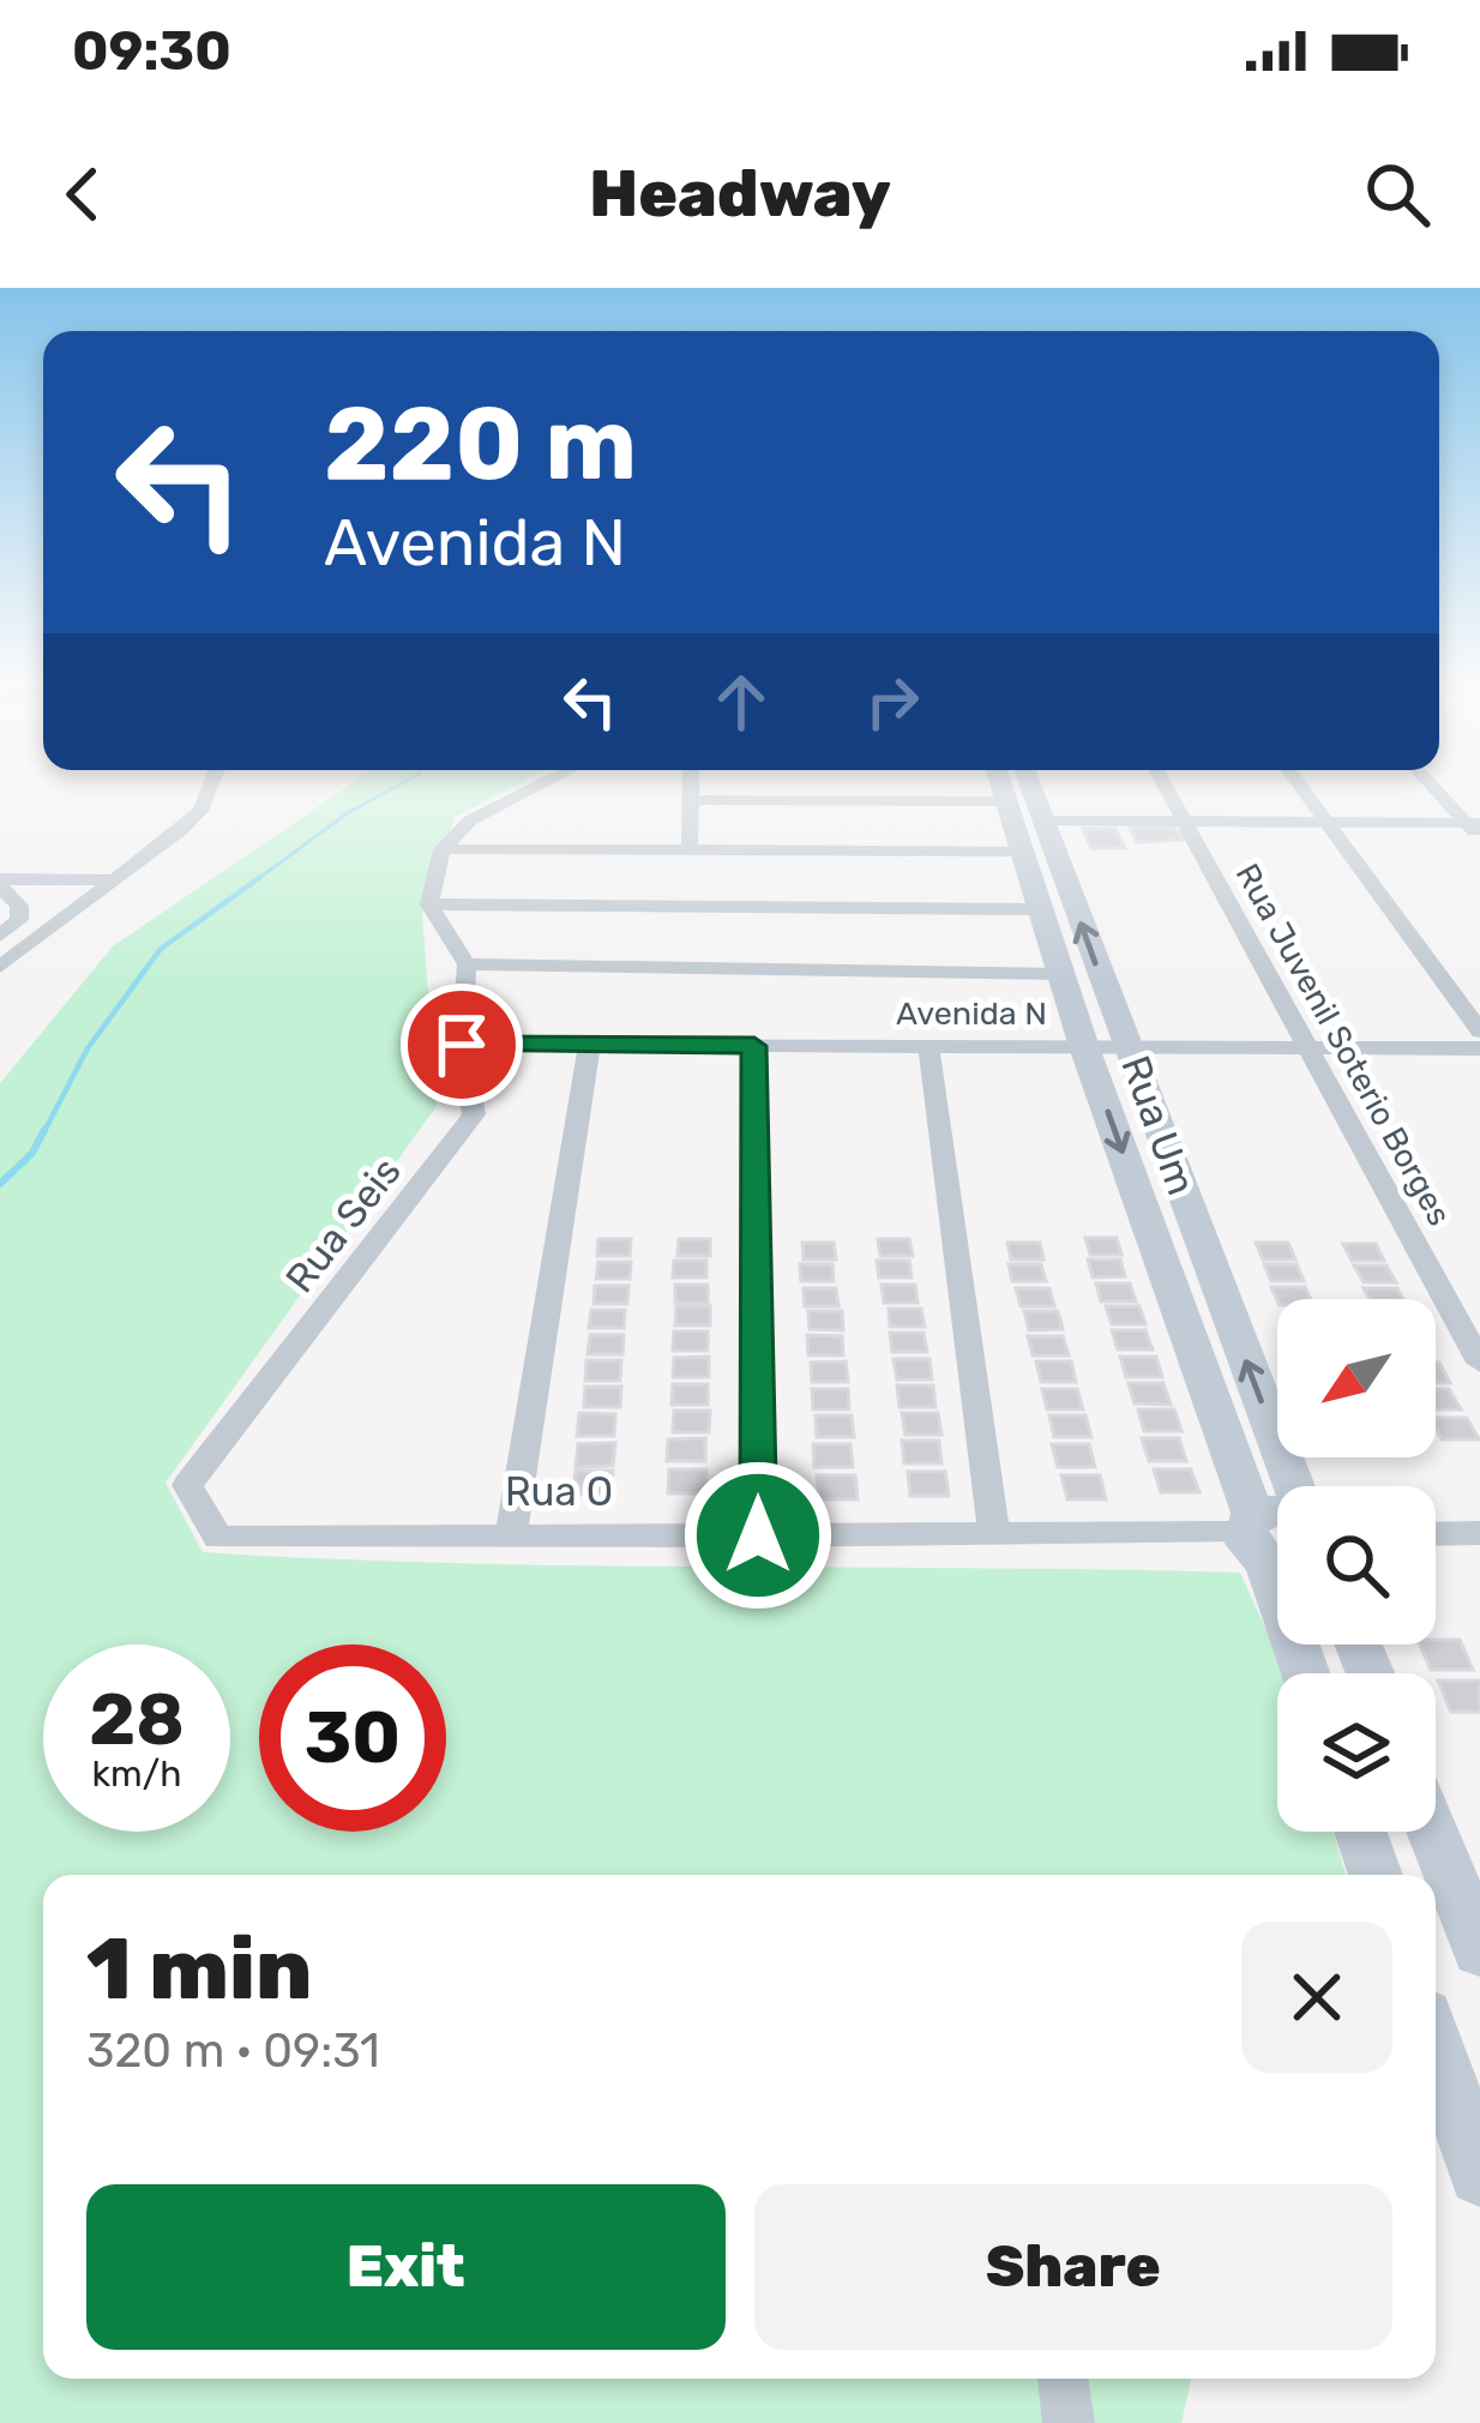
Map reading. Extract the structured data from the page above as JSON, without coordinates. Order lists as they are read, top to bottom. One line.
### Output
{"streets":{"street":["Avenida N","Rua Juvenil Soterio Borges","Rua Um","Rua Seis","Rua O"]},"crossings":[["Avenida N","Rua Juvenil Soterio Borges"],["Avenida N","Rua Um"],["Avenida N","Rua Seis"],["Rua Um","Rua O"],["Rua Seis","Rua O"]],"north":"bottom left","page":{"status":"09:30","header":"Headway","turn":["220 m","Avenida N"],"speed":"28 km/h","limit":"30","heading":["1 min","320 m · 09:31"],"buttons":["Exit","Share"]}}
